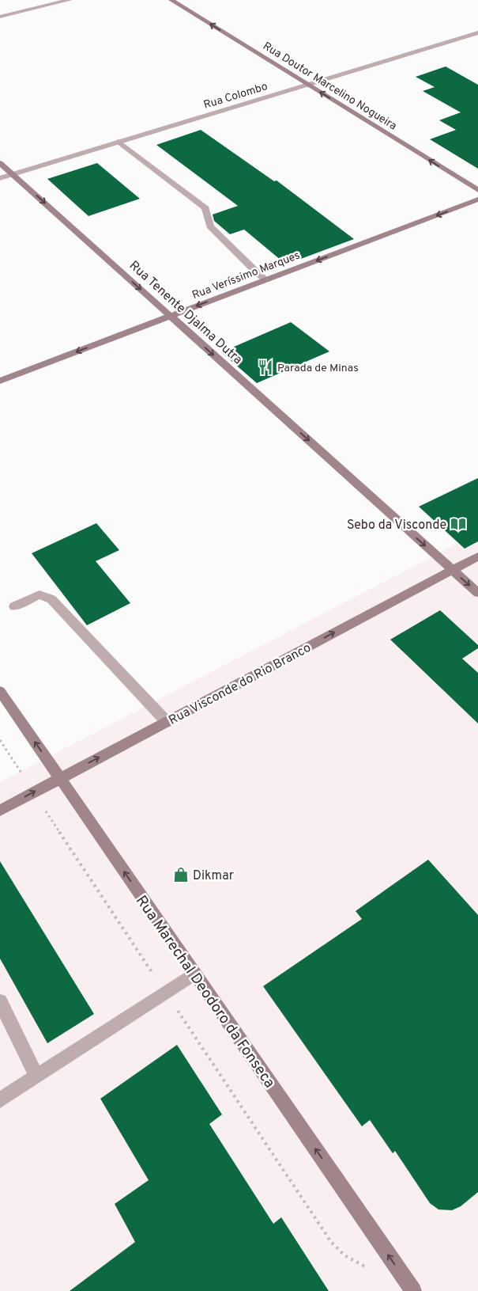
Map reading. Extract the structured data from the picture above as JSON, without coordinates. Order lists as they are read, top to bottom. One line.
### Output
{"streets":{"main road":["Rua Doutor Marcelino Nogueira","Rua Veríssimo Marques","Rua Tenente Djalma Dutra","Rua Visconde do Rio Branco","Rua Marechal Deodoro da Fonseca"],"street":["Rua Colombo"]},"crossings":[["Rua Doutor Marcelino Nogueira","Rua Colombo"],["Rua Colombo","Rua Tenente Djalma Dutra"],["Rua Veríssimo Marques","Rua Tenente Djalma Dutra"],["Rua Tenente Djalma Dutra","Rua Visconde do Rio Branco"],["Rua Visconde do Rio Branco","Rua Marechal Deodoro da Fonseca"]],"one_way":["Rua Doutor Marcelino Nogueira","Rua Veríssimo Marques","Rua Tenente Djalma Dutra","Rua Visconde do Rio Branco","Rua Marechal Deodoro da Fonseca"],"places":{"restaurant":["Parada de Minas"],"library":["Sebo da Visconde"],"shop":["Dikmar"]}}
